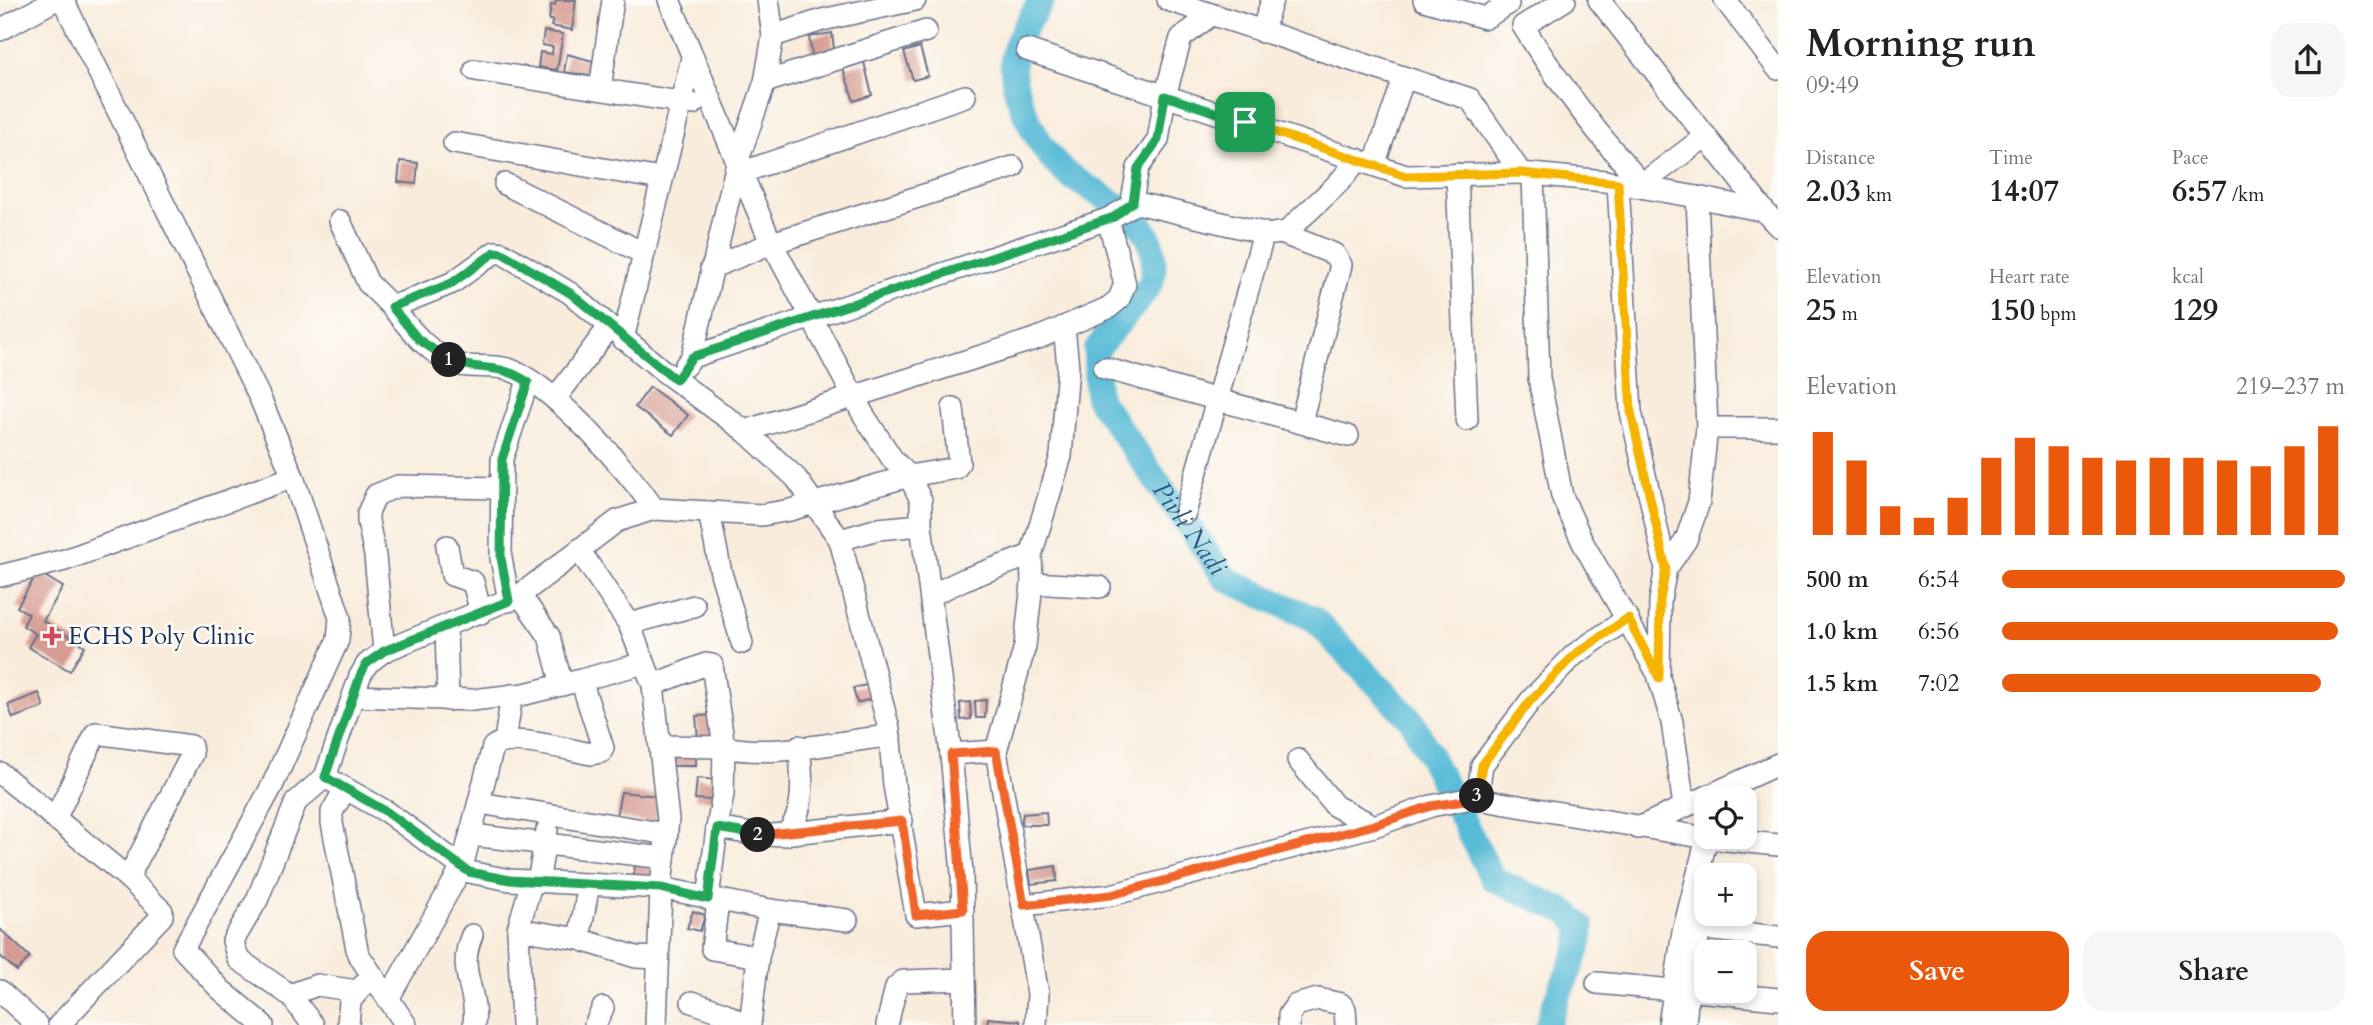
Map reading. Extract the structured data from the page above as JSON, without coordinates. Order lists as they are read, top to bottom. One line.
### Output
{"water":["Pivli Nadi"],"places":{"health":["ECHS Poly Clinic"]},"page":{"heading":["Morning run","09:49"],"stats":[["Distance","2.03 km"],["Time","14:07"],["Pace","6:57 /km"],["Elevation","25 m"],["Heart rate","150 bpm"],["kcal","129"]],"pins":["1","3","2"],"chart":["Elevation","219–237 m"],"list":[{"name":"500 m","note":"6:54"},{"name":"1.0 km","note":"6:56"},{"name":"1.5 km","note":"7:02"}],"map_buttons":["+","−"],"buttons":["Save","Share"]}}
